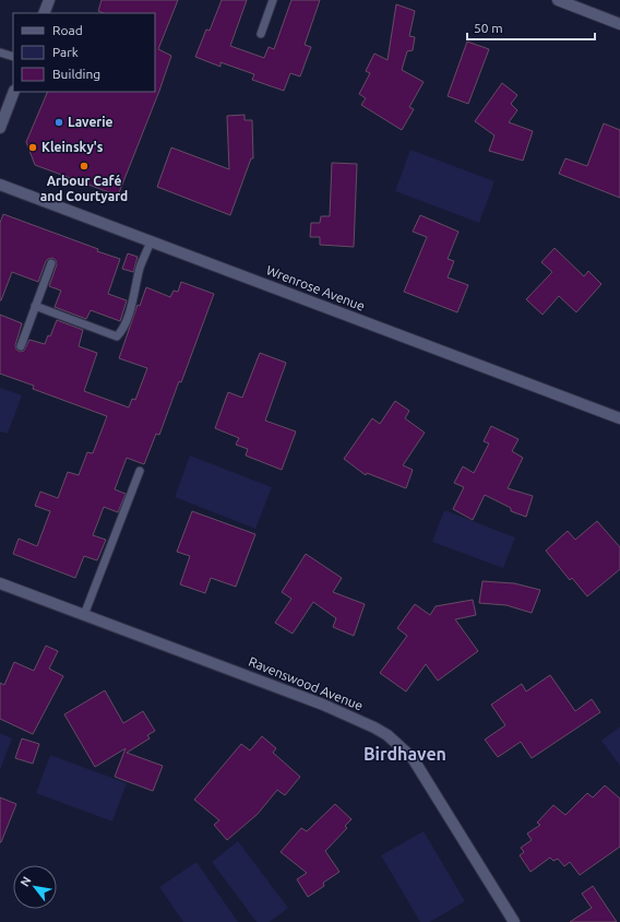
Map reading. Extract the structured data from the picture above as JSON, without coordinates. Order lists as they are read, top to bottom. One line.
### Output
{"streets":{"street":["Wrenrose Avenue","Ravenswood Avenue"]},"districts":["Birdhaven"],"places":["Laverie","Kleinsky's","Arbour Café and Courtyard"],"legend":["Road","Park","Building"],"scale_bar":"50 m","north":"top left"}
